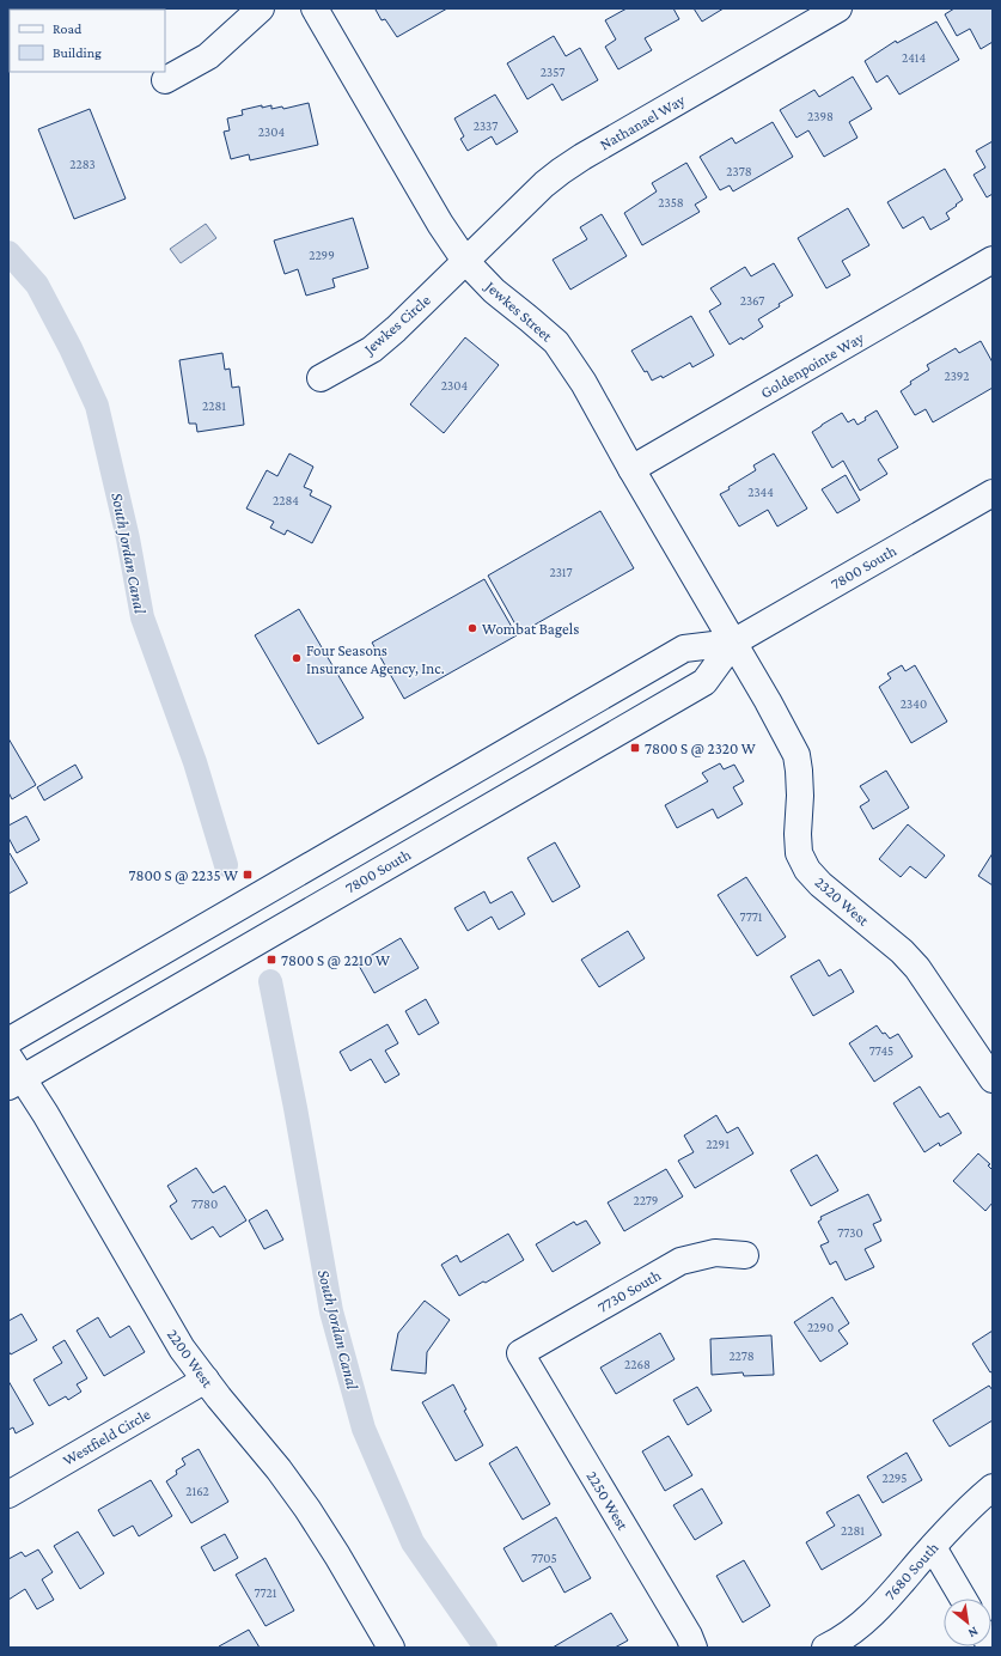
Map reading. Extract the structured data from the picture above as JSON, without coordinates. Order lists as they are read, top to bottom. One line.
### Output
{"streets":{"street":["Nathanael Way","Jewkes Street","Jewkes Circle","Goldenpointe Way","7800 South","2320 West","7730 South","2200 West","Westfield Circle","2250 West","7680 South"]},"crossings":[["Nathanael Way","Jewkes Street"],["Nathanael Way","Jewkes Circle"],["Jewkes Street","Jewkes Circle"],["Jewkes Street","Goldenpointe Way"],["Jewkes Street","7800 South"],["Jewkes Street","2320 West"],["7800 South","2320 West"],["7800 South","2200 West"],["7730 South","2250 West"],["2200 West","Westfield Circle"]],"water":["South Jordan Canal"],"places":{"other":["Wombat Bagels","Four Seasons Insurance Agency, Inc."],"transit":["7800 S @ 2320 W","7800 S @ 2235 W","7800 S @ 2210 W"]},"house_numbers":["2414","2357","2398","2337","2304","2283","2378","2358","2299","2367","2392","2304","2281","2344","2284","2317","2340","7771","7745","2291","2279","7780","7730","2290","2278","2268","2295","2162","2281","7705","7721"],"legend":["Road","Building"],"north":"bottom right"}
